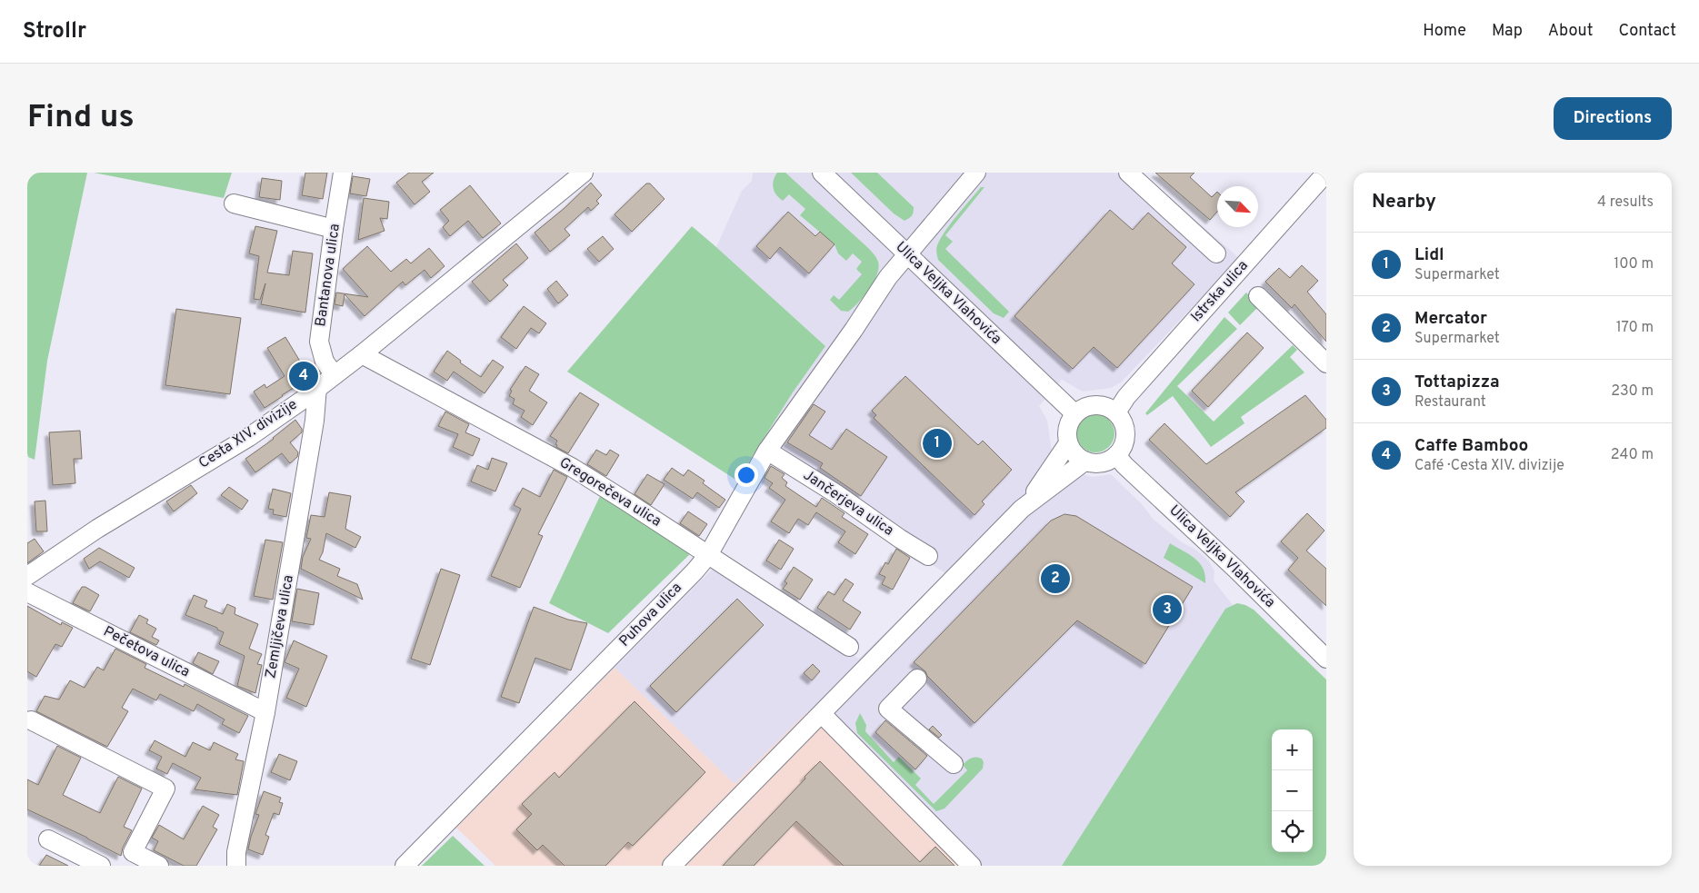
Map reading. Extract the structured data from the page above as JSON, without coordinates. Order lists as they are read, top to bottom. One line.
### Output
{"streets":{"street":["Bantanova ulica","Istrska ulica","Ulica Veljka Vlahovića","Cesta XIV. divizije","Gregorečeva ulica","Jančerjeva ulica","Puhova ulica","Zemljičeva ulica","Pečetova ulica"]},"crossings":[["Bantanova ulica","Cesta XIV. divizije"],["Istrska ulica","Ulica Veljka Vlahovića"],["Ulica Veljka Vlahovića","Puhova ulica"],["Cesta XIV. divizije","Gregorečeva ulica"],["Cesta XIV. divizije","Zemljičeva ulica"],["Gregorečeva ulica","Puhova ulica"],["Jančerjeva ulica","Puhova ulica"],["Zemljičeva ulica","Pečetova ulica"]],"north":"bottom right","page":{"header":"Strollr","nav":["Home","Map","About","Contact"],"buttons":"Directions","title":"Find us","heading":["Nearby","4 results"],"list":[{"mark":"1","name":"Lidl","note":"Supermarket","value":"100 m"},{"mark":"2","name":"Mercator","note":"Supermarket","value":"170 m"},{"mark":"3","name":"Tottapizza","note":"Restaurant","value":"230 m"},{"mark":"4","name":"Caffe Bamboo","note":"Café · Cesta XIV. divizije","value":"240 m"}],"pins":["4","1","2","3"],"map_buttons":["+","−"]}}
